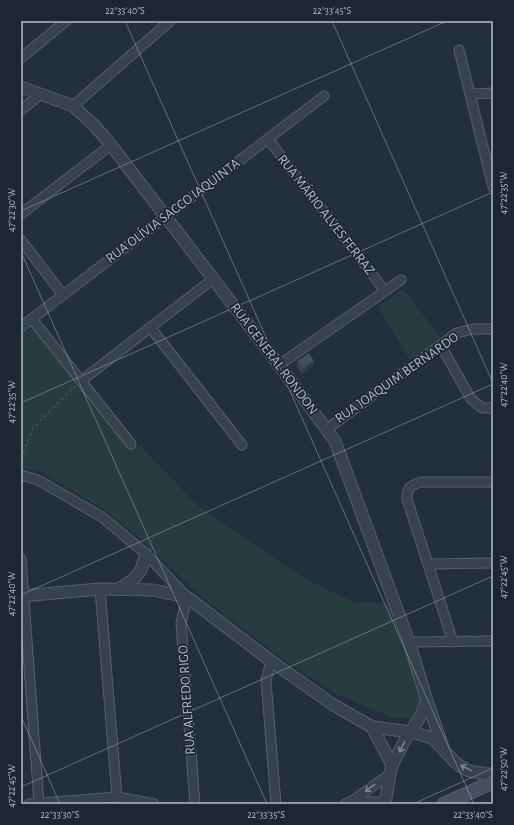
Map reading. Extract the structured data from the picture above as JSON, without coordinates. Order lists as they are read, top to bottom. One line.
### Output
{"streets":{"street":["RUA OLÍVIA SACCO IAQUINTA","RUA MÁRIO ALVES FERRAZ","RUA GENERAL RONDON","RUA JOAQUIM BERNARDO","RUA ALFREDO RIGO"]},"crossings":[["RUA OLÍVIA SACCO IAQUINTA","RUA MÁRIO ALVES FERRAZ"],["RUA OLÍVIA SACCO IAQUINTA","RUA GENERAL RONDON"],["RUA GENERAL RONDON","RUA JOAQUIM BERNARDO"]],"coordinates":["22°33'40\"S","22°33'45\"S","47°22'35\"W","47°22'30\"W","47°22'40\"W","47°22'45\"W","47°22'50\"W","22°33'30\"S","22°33'35\"S"]}
